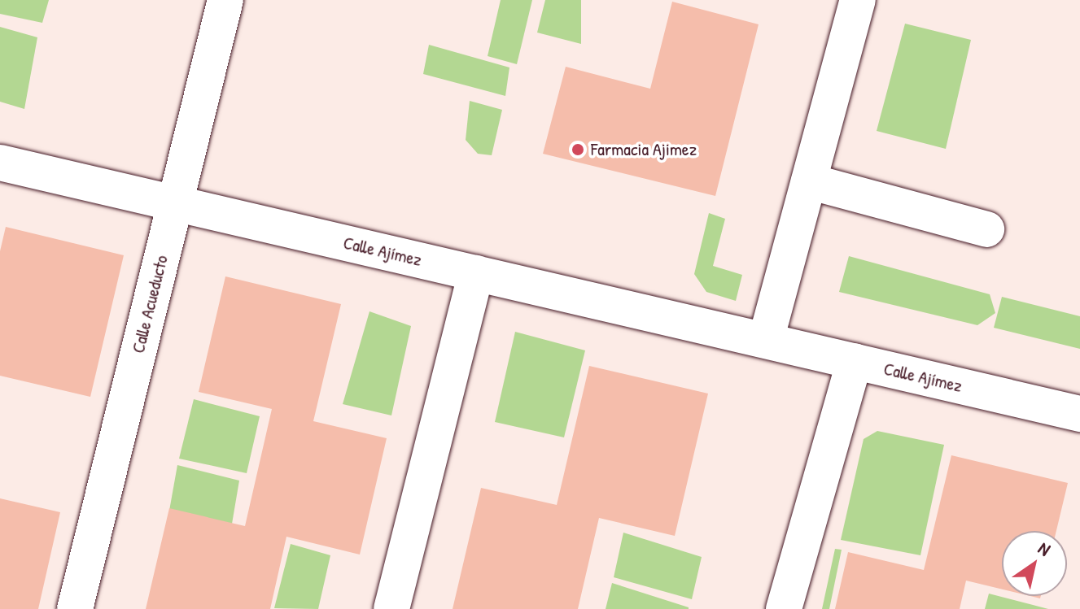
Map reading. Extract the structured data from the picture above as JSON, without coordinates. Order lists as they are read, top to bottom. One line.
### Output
{"streets":{"street":["Calle Ajímez","Calle Acueducto"]},"crossings":[["Calle Ajímez","Calle Acueducto"]],"places":["Farmacia Ajimez"],"north":"top right"}
